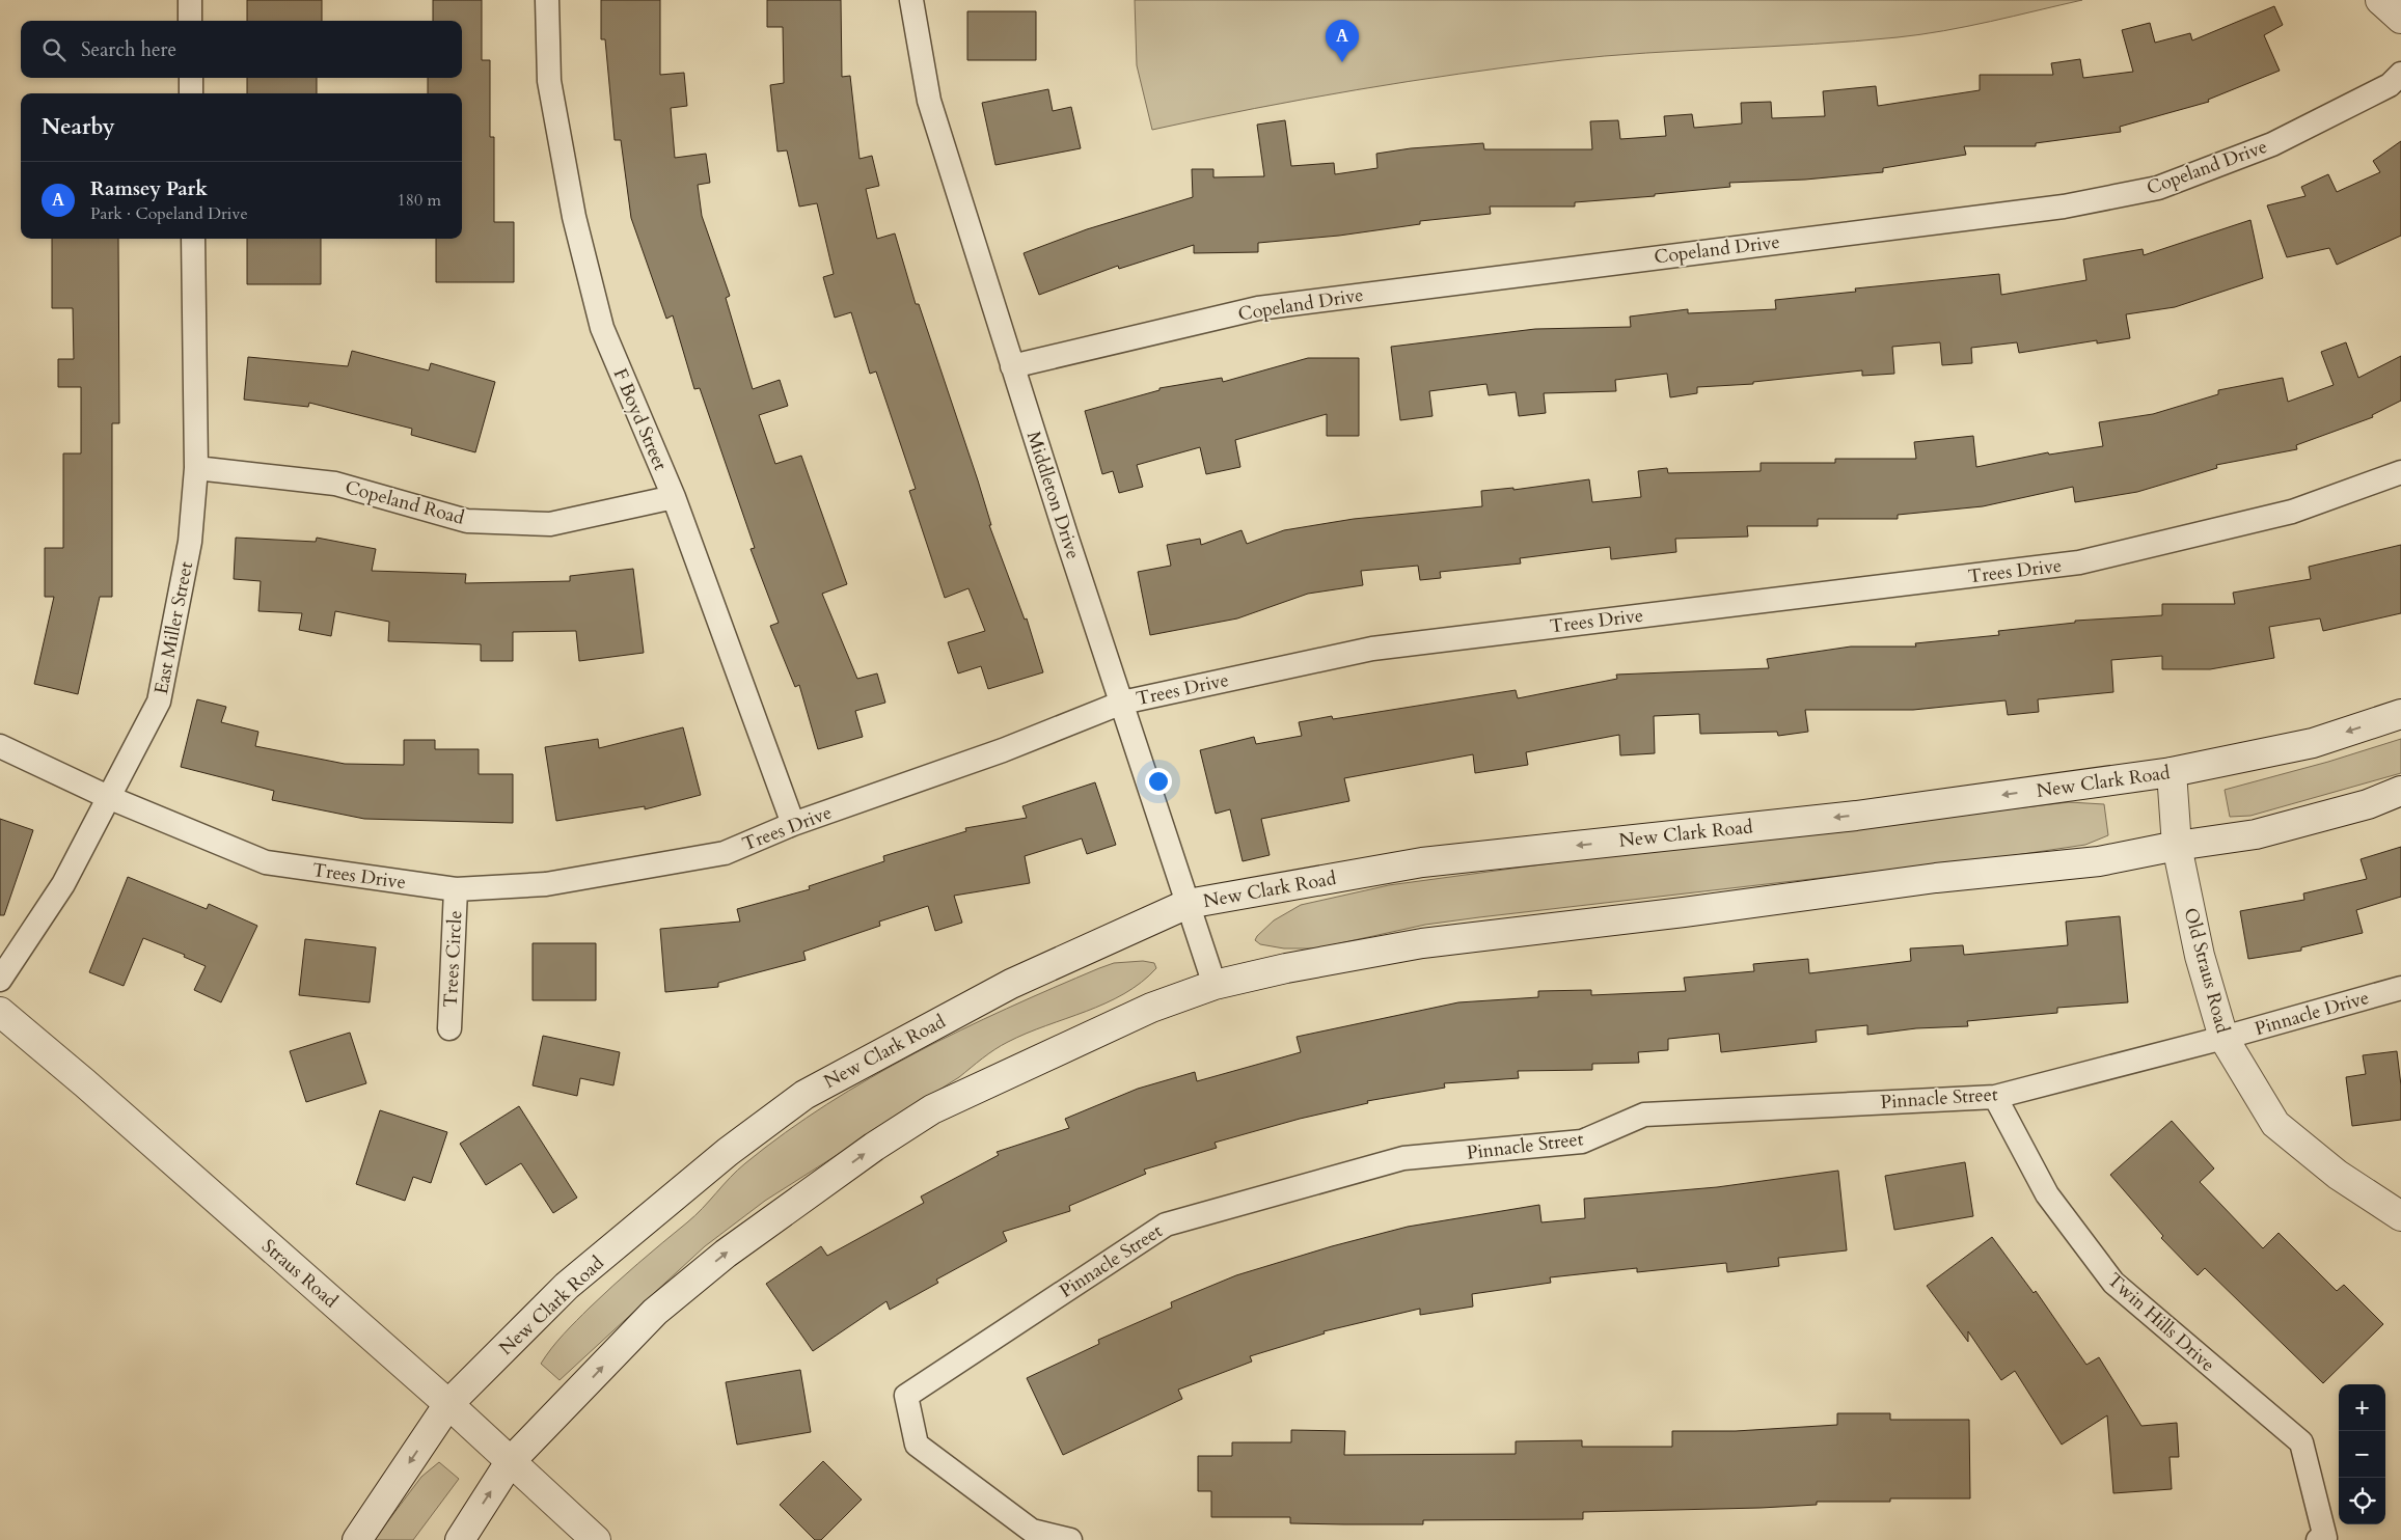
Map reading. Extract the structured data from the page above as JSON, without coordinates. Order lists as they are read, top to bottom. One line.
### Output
{"streets":{"main road":["New Clark Road","Old Straus Road","Straus Road"],"street":["Copeland Drive","F Boyd Street","Middleton Drive","Copeland Road","Trees Drive","East Miller Street","Trees Circle","Pinnacle Drive","Pinnacle Street","Twin Hills Drive"]},"crossings":[["Copeland Drive","Middleton Drive"],["F Boyd Street","Copeland Road"],["F Boyd Street","Trees Drive"],["Middleton Drive","Trees Drive"],["Middleton Drive","New Clark Road"],["Copeland Road","East Miller Street"],["Trees Drive","East Miller Street"],["Trees Drive","Trees Circle"],["New Clark Road","Old Straus Road"],["New Clark Road","Straus Road"],["Old Straus Road","Pinnacle Drive"],["Old Straus Road","Pinnacle Street"],["Pinnacle Drive","Pinnacle Street"],["Pinnacle Street","Twin Hills Drive"]],"page":{"pins":"A","search":"Search here","heading":"Nearby","list":[{"mark":"A","name":"Ramsey Park","note":"Park · Copeland Drive","value":"180 m"}],"map_buttons":["+","−"]}}
